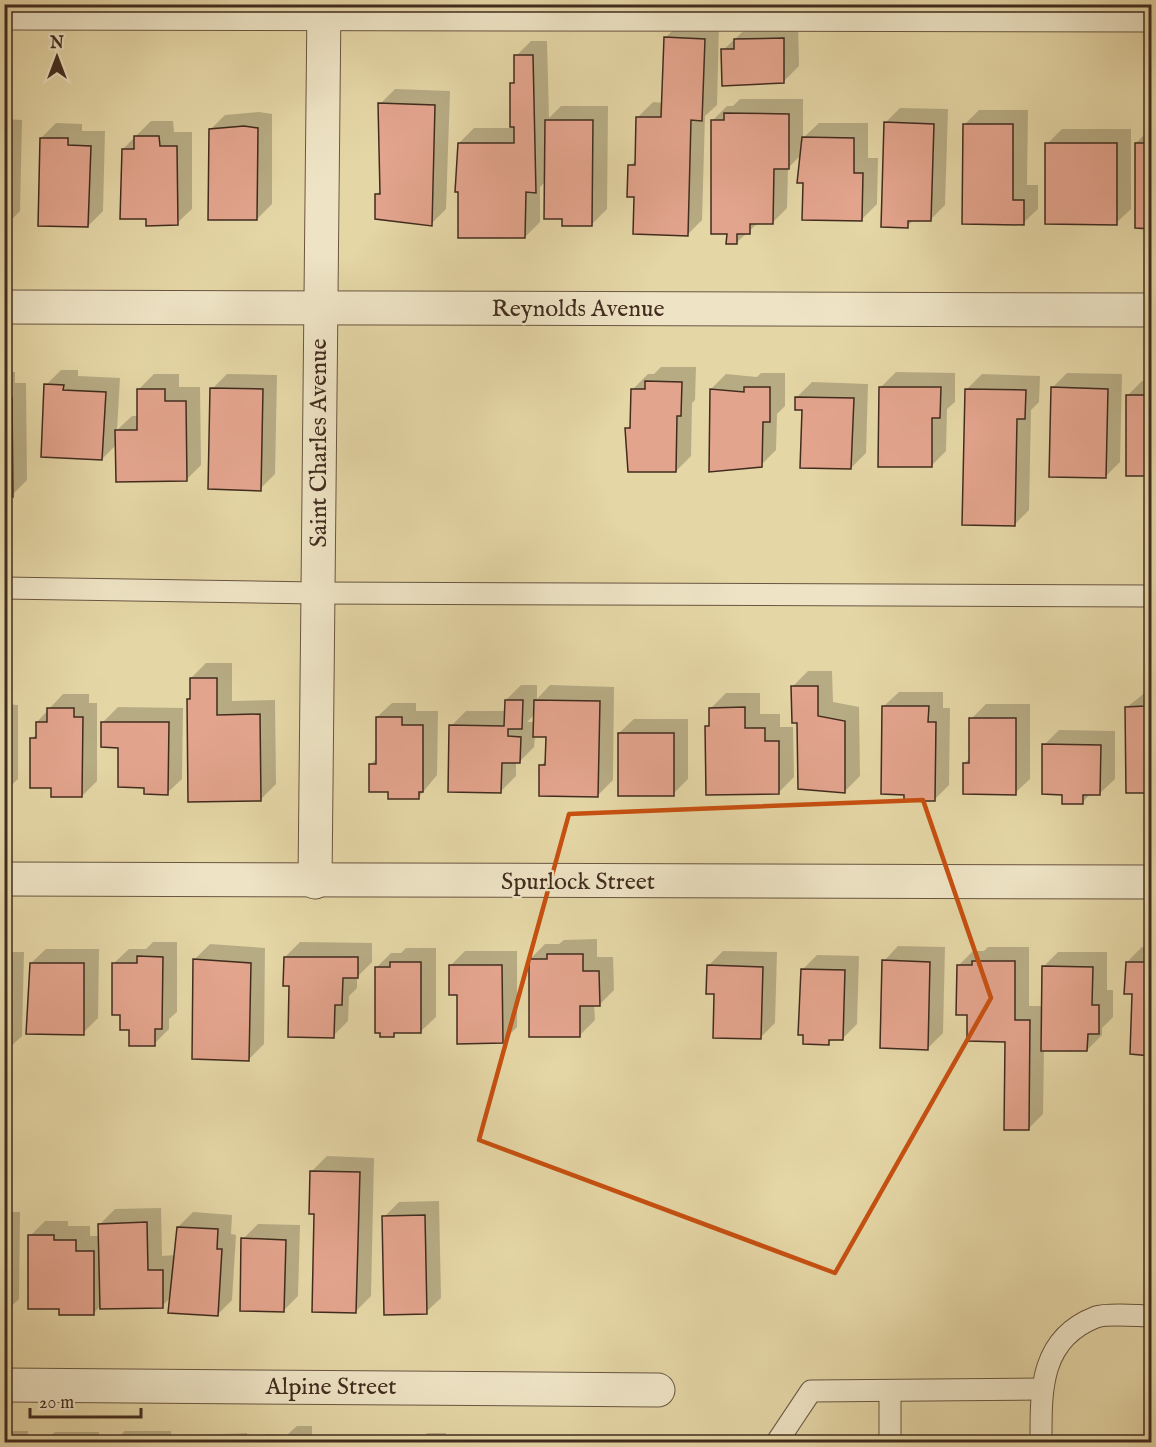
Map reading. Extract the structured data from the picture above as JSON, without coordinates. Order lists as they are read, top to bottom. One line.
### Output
{"streets":{"street":["Reynolds Avenue","Saint Charles Avenue","Spurlock Street","Alpine Street"]},"crossings":[["Reynolds Avenue","Saint Charles Avenue"],["Saint Charles Avenue","Spurlock Street"]],"scale_bar":"20 m","north":"top"}
